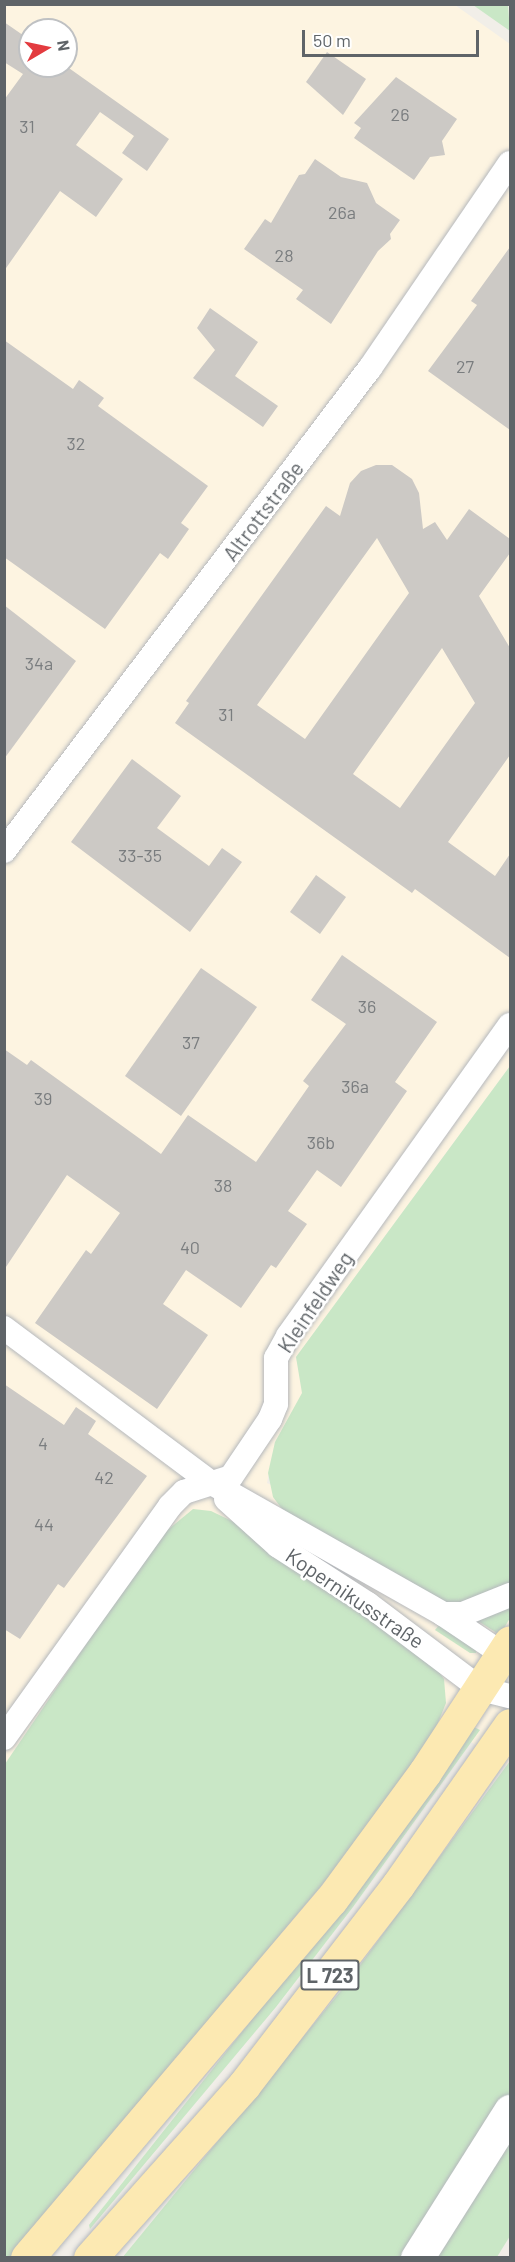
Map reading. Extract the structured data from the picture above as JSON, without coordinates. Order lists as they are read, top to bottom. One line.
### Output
{"streets":{"main road":["L 723"],"street":["Altrottstraße","Kleinfeldweg","Kopernikusstraße"]},"crossings":[["Kleinfeldweg","Kopernikusstraße"],["Kopernikusstraße","L 723"]],"house_numbers":["26","31","26a","28","27","32","34a","31","33-35","36","37","36a","39","36b","38","40","4","42","44"],"scale_bar":"50 m","north":"right"}
